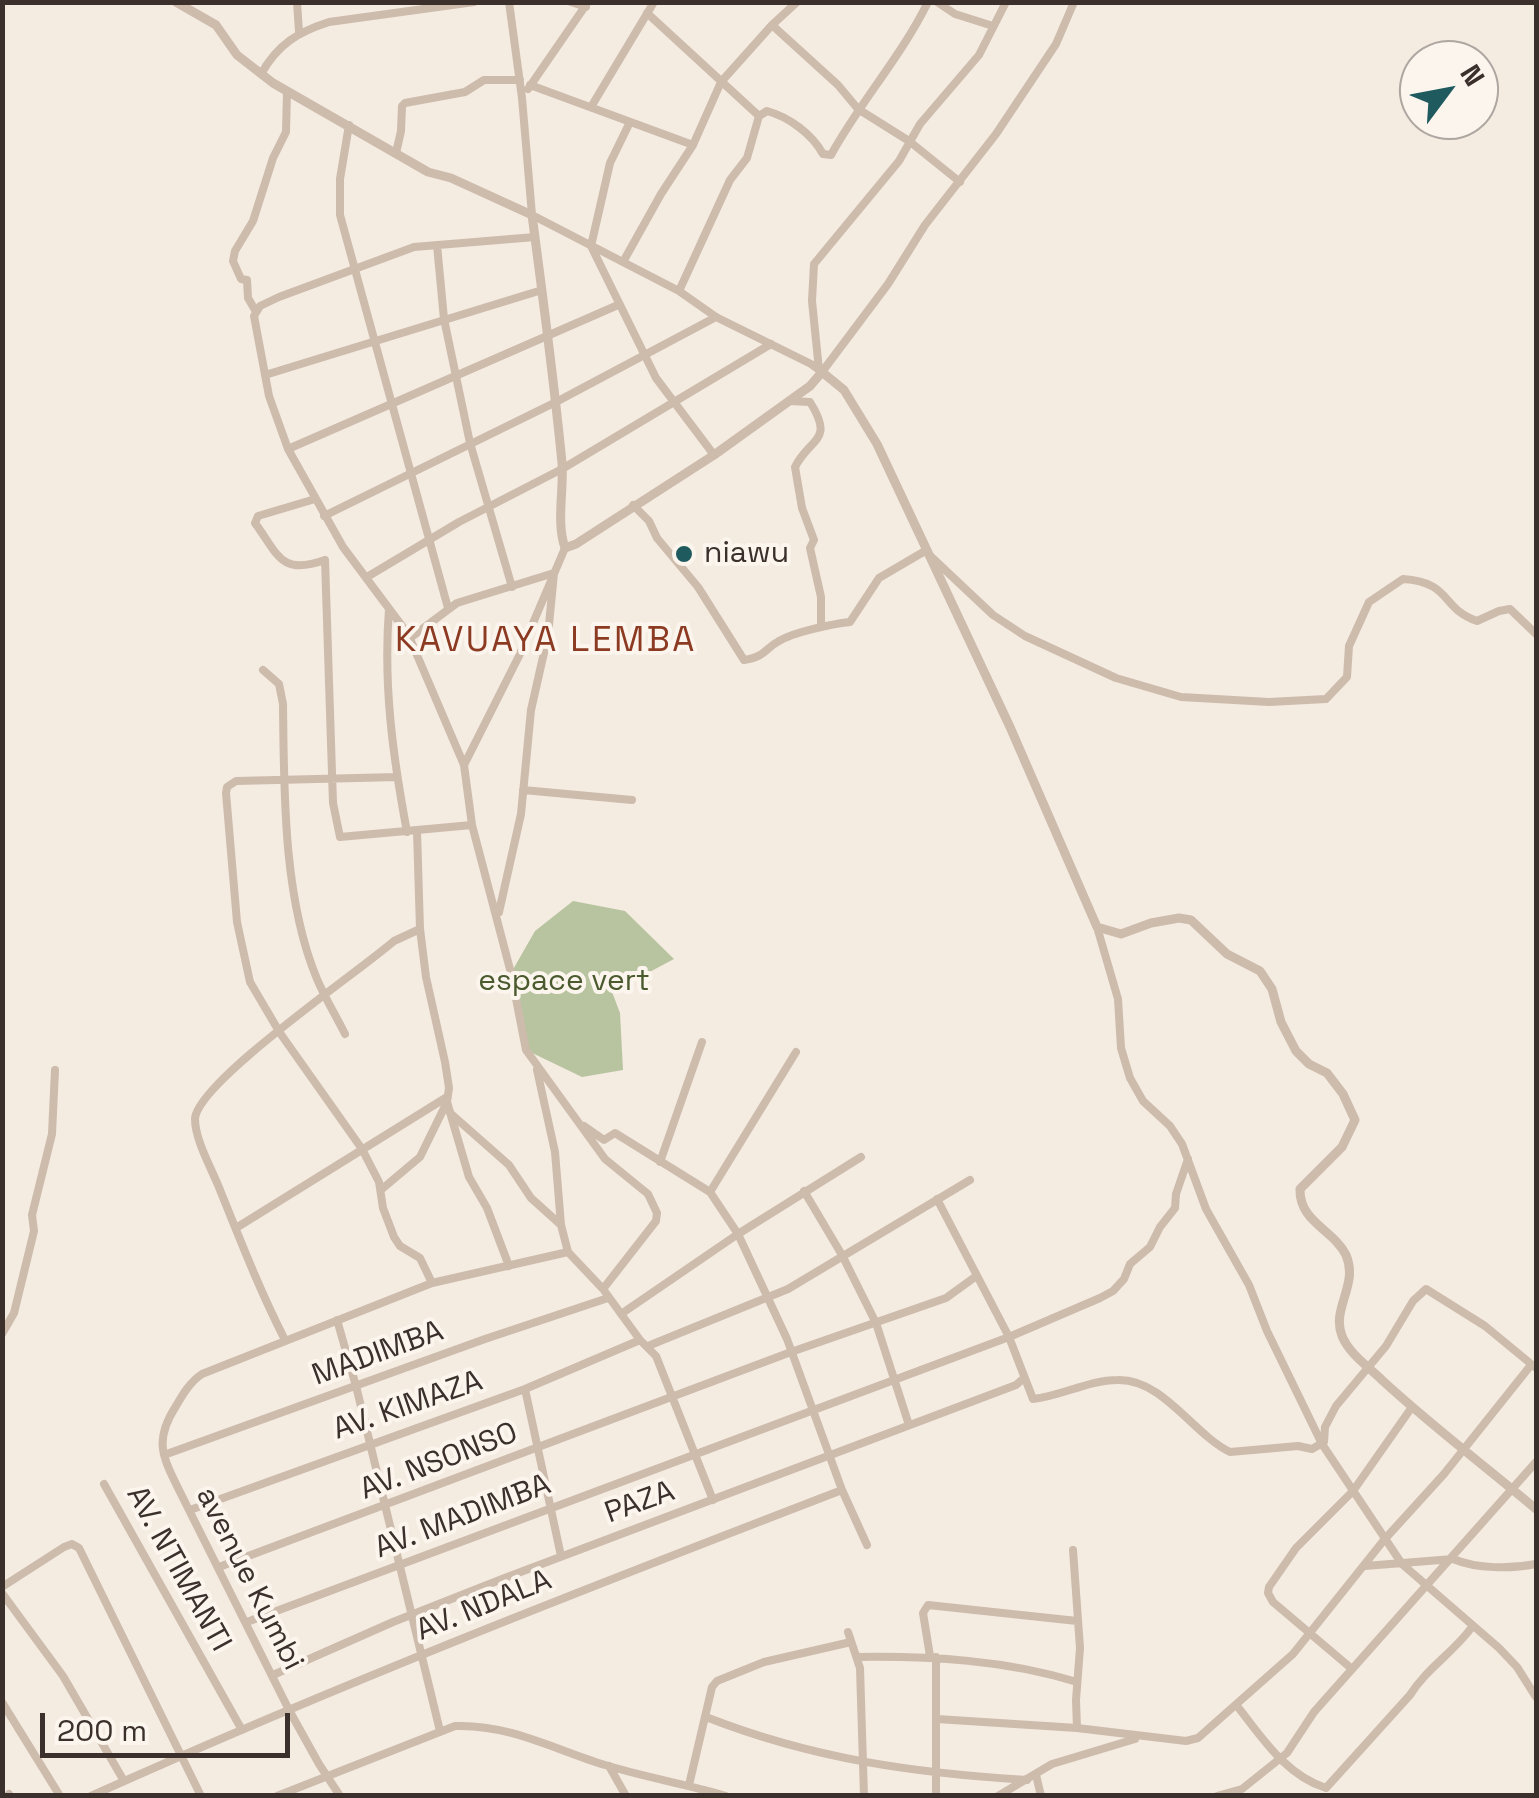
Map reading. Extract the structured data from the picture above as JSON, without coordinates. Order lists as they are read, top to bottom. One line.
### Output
{"streets":{"street":["MADIMBA","AV. KIMAZA","AV. NSONSO","PAZA","AV. MADIMBA","AV. NTIMANTI","avenue Kumbi","AV. NDALA"]},"crossings":[["MADIMBA","avenue Kumbi"],["AV. KIMAZA","avenue Kumbi"],["AV. NSONSO","avenue Kumbi"],["PAZA","avenue Kumbi"],["AV. MADIMBA","avenue Kumbi"],["AV. NTIMANTI","AV. NDALA"],["avenue Kumbi","AV. NDALA"]],"districts":["KAVUAYA LEMBA"],"parks":["espace vert"],"places":["niawu"],"scale_bar":"200 m","north":"top right"}
